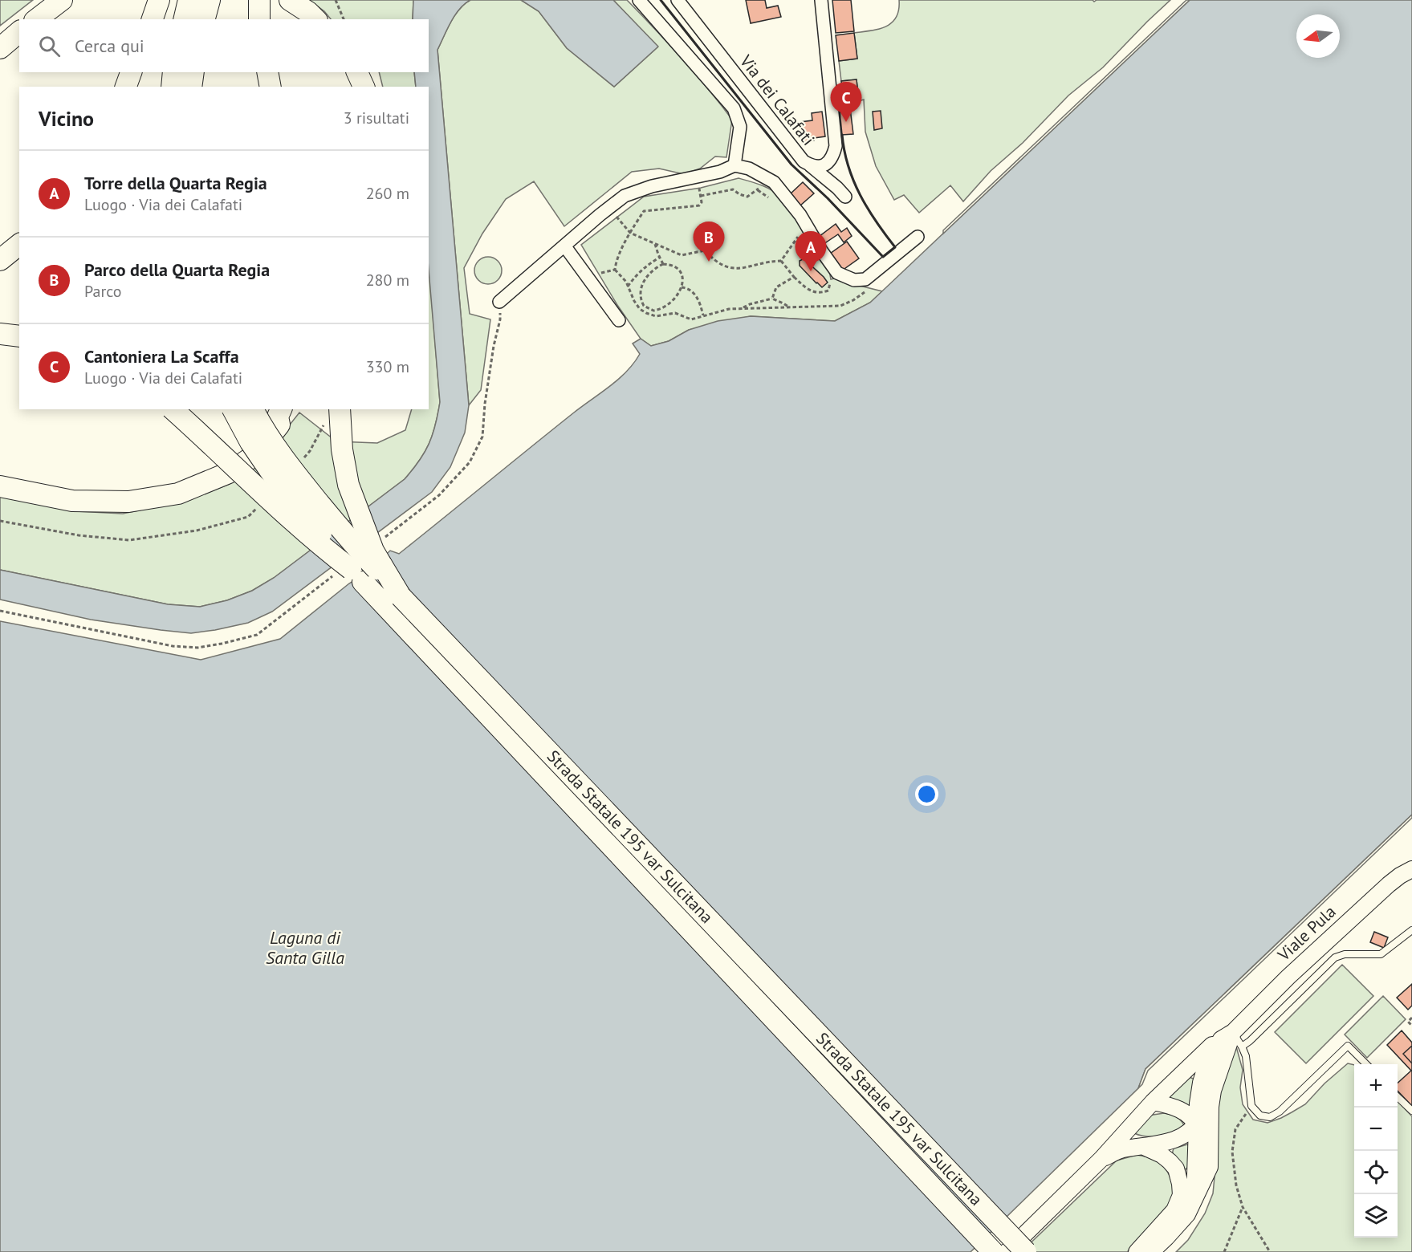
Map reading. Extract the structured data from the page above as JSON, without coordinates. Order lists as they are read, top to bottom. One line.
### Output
{"streets":{"highway":["Strada Statale 195 var Sulcitana"],"street":["Via dei Calafati","Viale Pula"]},"water":["Laguna di Santa Gilla"],"north":"left","page":{"search":"Cerca qui","pins":["C","B","A"],"heading":["Vicino","3 risultati"],"list":[{"mark":"A","name":"Torre della Quarta Regia","note":"Luogo · Via dei Calafati","value":"260 m"},{"mark":"B","name":"Parco della Quarta Regia","note":"Parco","value":"280 m"},{"mark":"C","name":"Cantoniera La Scaffa","note":"Luogo · Via dei Calafati","value":"330 m"}],"map_buttons":["+","−"]}}
